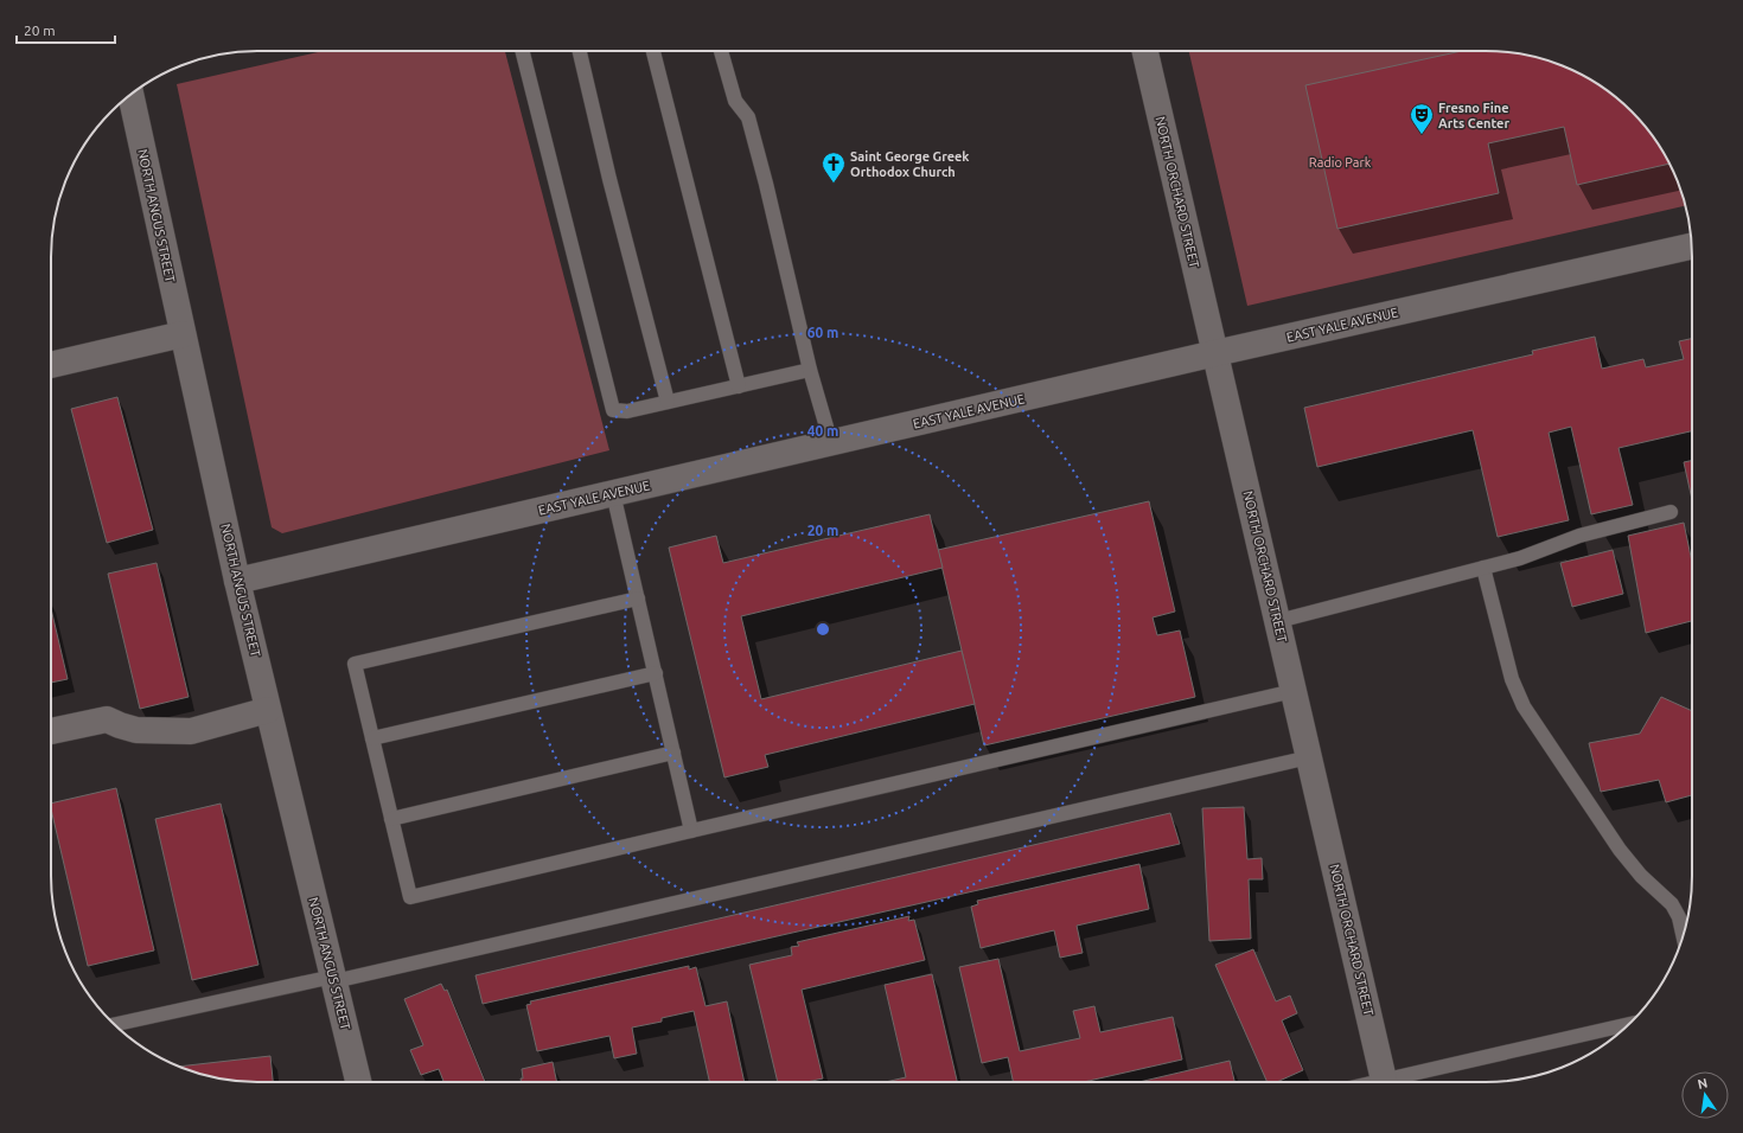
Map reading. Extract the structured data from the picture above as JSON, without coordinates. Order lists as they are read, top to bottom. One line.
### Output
{"streets":{"street":["NORTH ORCHARD STREET","NORTH ANGUS STREET","EAST YALE AVENUE"]},"crossings":[["NORTH ORCHARD STREET","EAST YALE AVENUE"],["NORTH ANGUS STREET","EAST YALE AVENUE"]],"parks":["Radio Park"],"places":{"theatre":["Fresno Fine Arts Center"],"church":["Saint George Greek Orthodox Church"]},"scale_bar":"20 m","north":"top","rings":["60 m","40 m","20 m"]}
